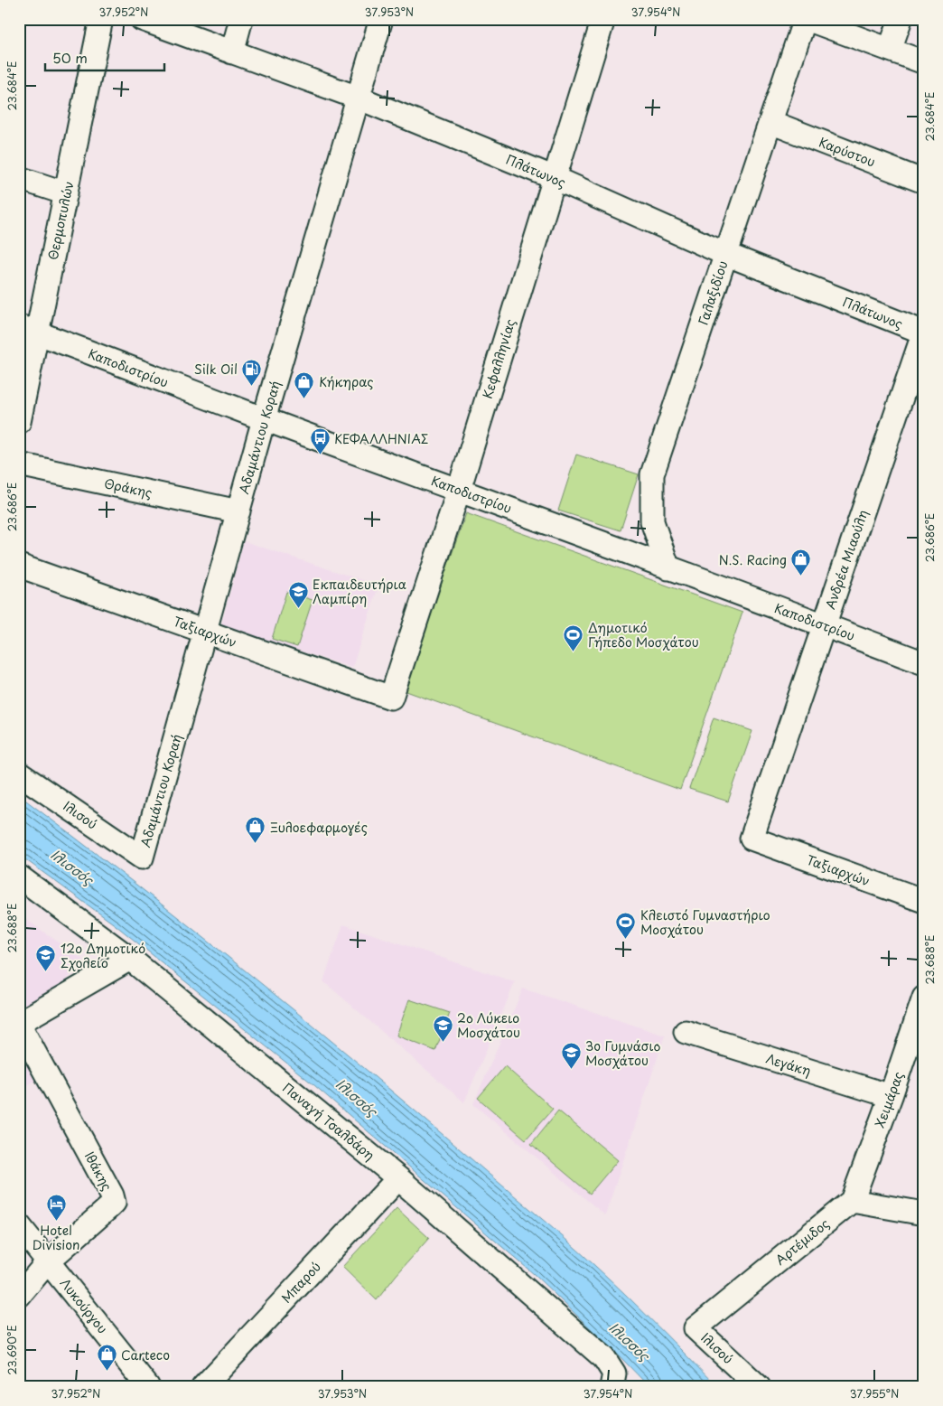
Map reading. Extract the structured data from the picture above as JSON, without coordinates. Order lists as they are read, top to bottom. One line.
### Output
{"streets":{"street":["Καρύστου","Πλάτωνος","Θερμοπυλών","Γαλαξιδίου","Κεφαλληνίας","Καποδιστρίου","Αδαμάντιου Κοραή","Θράκης","Ανδρέα Μιαούλη","Ταξιαρχών","Ιλισού","Λεγάκη","Χειμάρας","Παναγή Τσαλδάρη","Ιθάκης","Αρτέμιδος","Μπαρού","Λυκούργου"]},"crossings":[["Καρύστου","Γαλαξιδίου"],["Πλάτωνος","Γαλαξιδίου"],["Πλάτωνος","Κεφαλληνίας"],["Πλάτωνος","Αδαμάντιου Κοραή"],["Πλάτωνος","Ανδρέα Μιαούλη"],["Θερμοπυλών","Καποδιστρίου"],["Γαλαξιδίου","Καποδιστρίου"],["Κεφαλληνίας","Καποδιστρίου"],["Κεφαλληνίας","Ταξιαρχών"],["Καποδιστρίου","Αδαμάντιου Κοραή"],["Καποδιστρίου","Ανδρέα Μιαούλη"],["Αδαμάντιου Κοραή","Θράκης"],["Αδαμάντιου Κοραή","Ταξιαρχών"],["Αδαμάντιου Κοραή","Ιλισού"],["Ανδρέα Μιαούλη","Ταξιαρχών"],["Ιλισού","Αρτέμιδος"],["Λεγάκη","Χειμάρας"],["Χειμάρας","Αρτέμιδος"],["Παναγή Τσαλδάρη","Μπαρού"],["Ιθάκης","Λυκούργου"]],"water":["Ιλισσός"],"places":{"fuel station":["Silk Oil"],"shop":["Κήκηρας","N.S. Racing","Ξυλοεφαρμογές","Carteco"],"bus stop":["ΚΕΦΑΛΛΗΝΙΑΣ"],"school or university":["Εκπαιδευτήρια Λαμπίρη","12ο Δημοτικό Σχολείο","2ο Λύκειο Μοσχάτου","3o Γυμνάσιο Μοσχάτου"],"sports":["Δημοτικό Γήπεδο Μοσχάτου","Κλειστό Γυμναστήριο Μοσχάτου"],"hotel":["Hotel Division"]},"scale_bar":"50 m","coordinates":["37.952°N","37.953°N","37.954°N","23.684°E","23.686°E","23.688°E","23.690°E","37.955°N"]}
